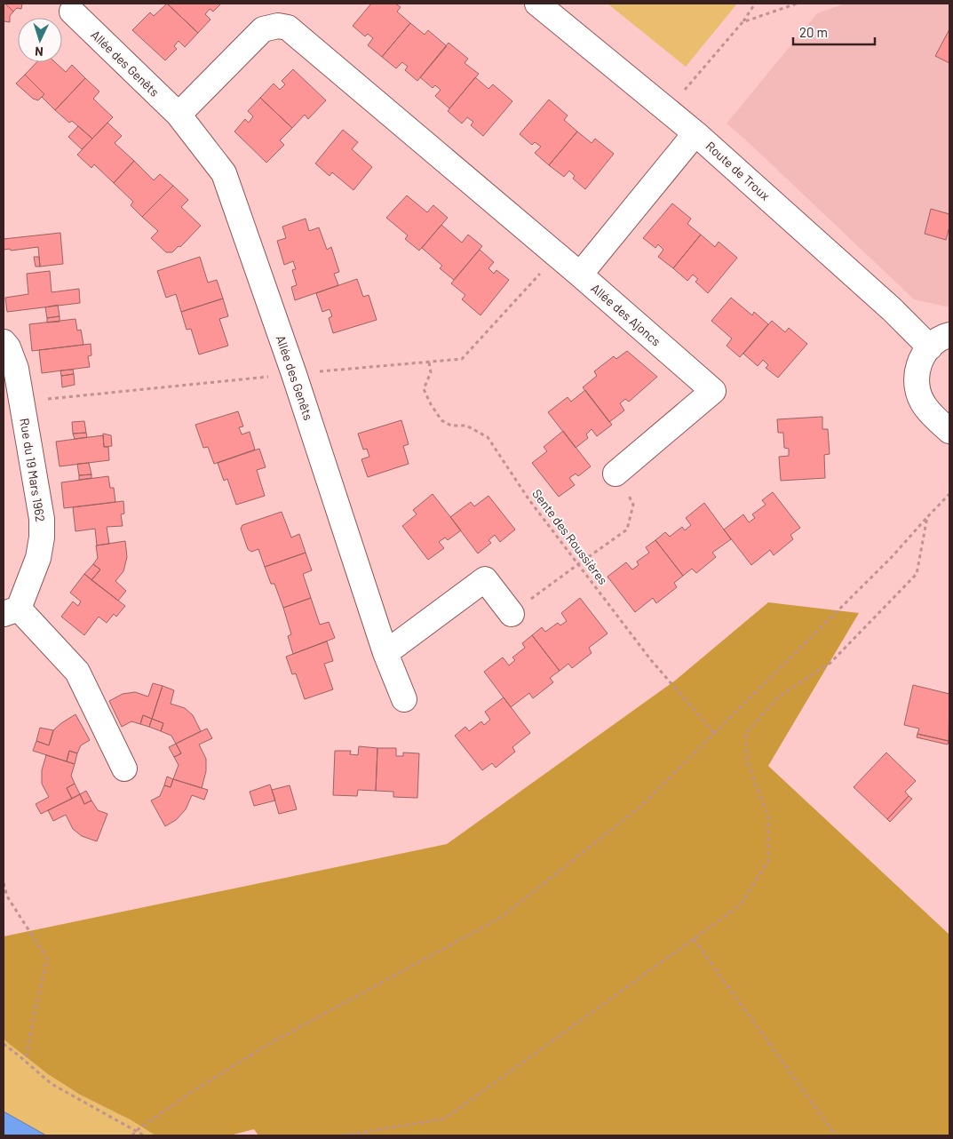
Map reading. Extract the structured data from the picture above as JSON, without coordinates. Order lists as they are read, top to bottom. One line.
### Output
{"streets":{"street":["Allée des Genêts","Route de Troux","Allée des Ajoncs","Rue du 19 Mars 1962"],"path":["Sente des Roussières"]},"crossings":[["Route de Troux","Allée des Ajoncs"]],"scale_bar":"20 m","north":"bottom"}
